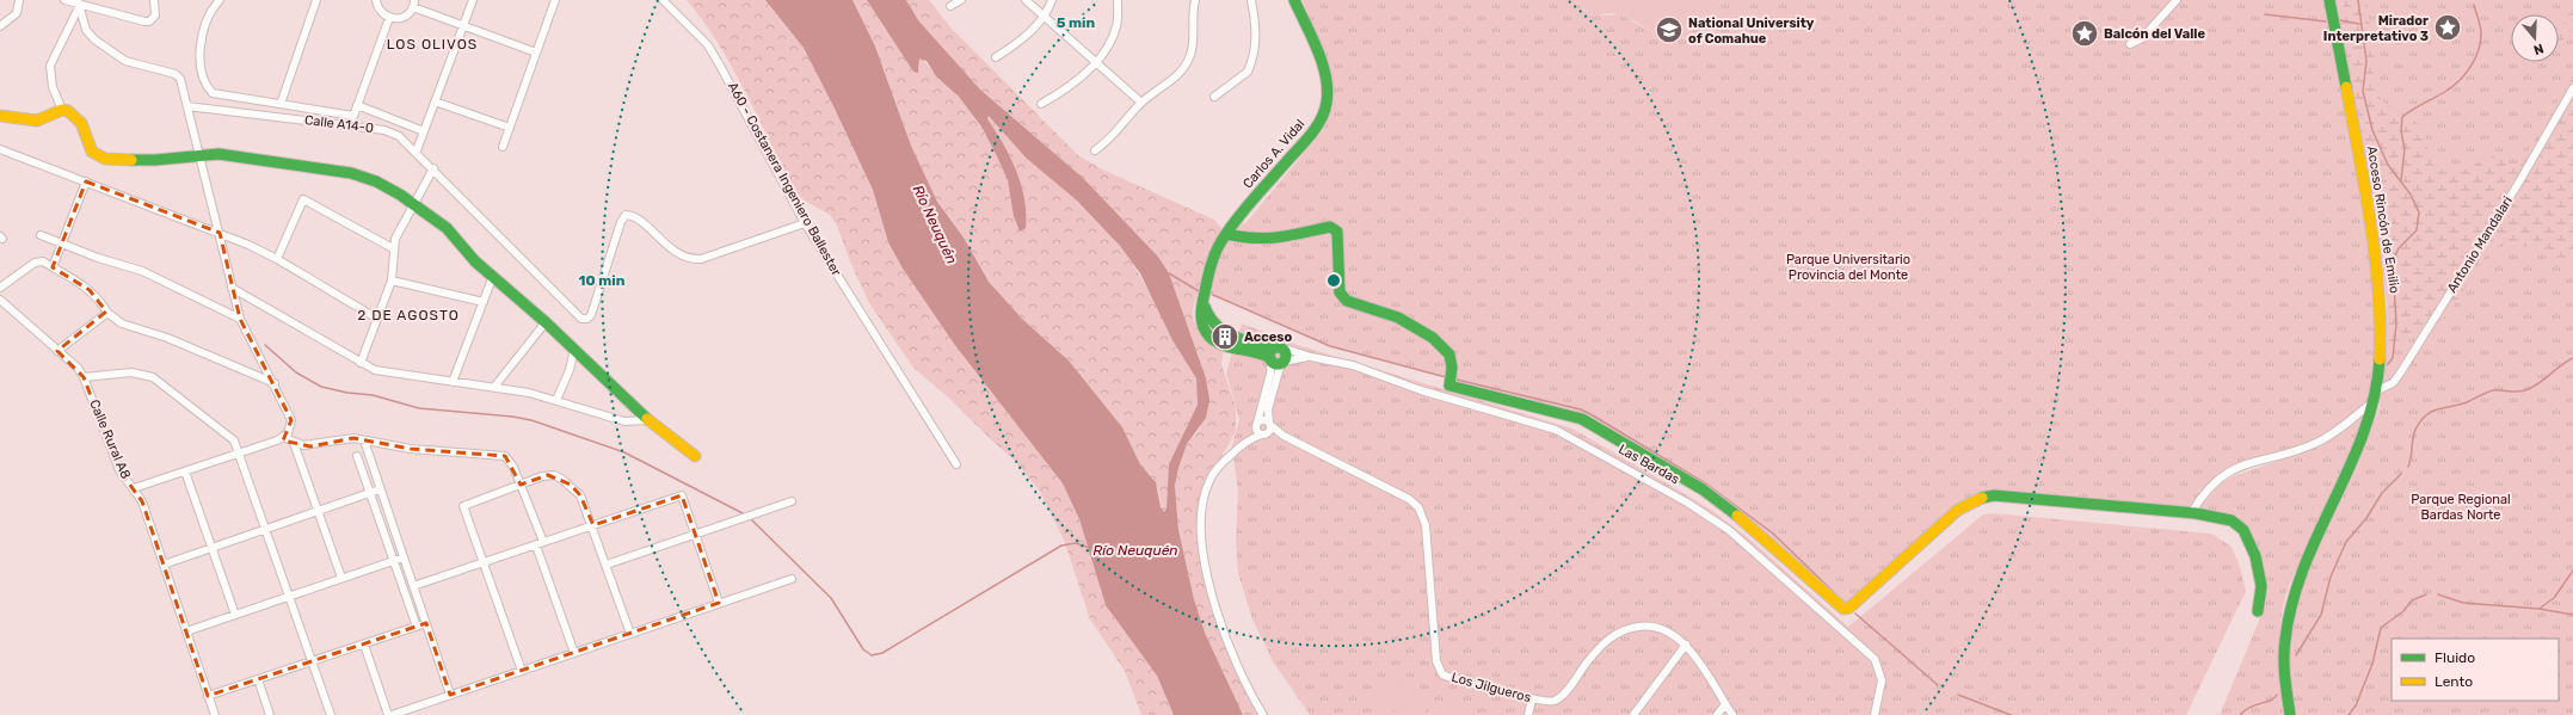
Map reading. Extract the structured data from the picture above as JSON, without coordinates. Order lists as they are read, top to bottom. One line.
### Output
{"streets":{"street":["Calle A14-0","Carlos A. Vidal","A60 - Costanera Ingeniero Ballester","Acceso Rincón de Emilio","Antonio Mandalari","Calle Rural A8","Las Bardas","Los Jilgueros"]},"crossings":[["Calle A14-0","A60 - Costanera Ingeniero Ballester"],["Carlos A. Vidal","Las Bardas"],["Acceso Rincón de Emilio","Antonio Mandalari"]],"districts":["LOS OLIVOS","2 DE AGOSTO"],"water":["Río Neuquén"],"parks":["Parque Universitario Provincia del Monte","Parque Regional Bardas Norte"],"places":{"place":["Mirador Interpretativo 3","Balcón del Valle"],"school or university":["National University of Comahue"],"building":["Acceso"]},"legend":["Fluido","Lento"],"north":"bottom","rings":["5 min","10 min"]}
